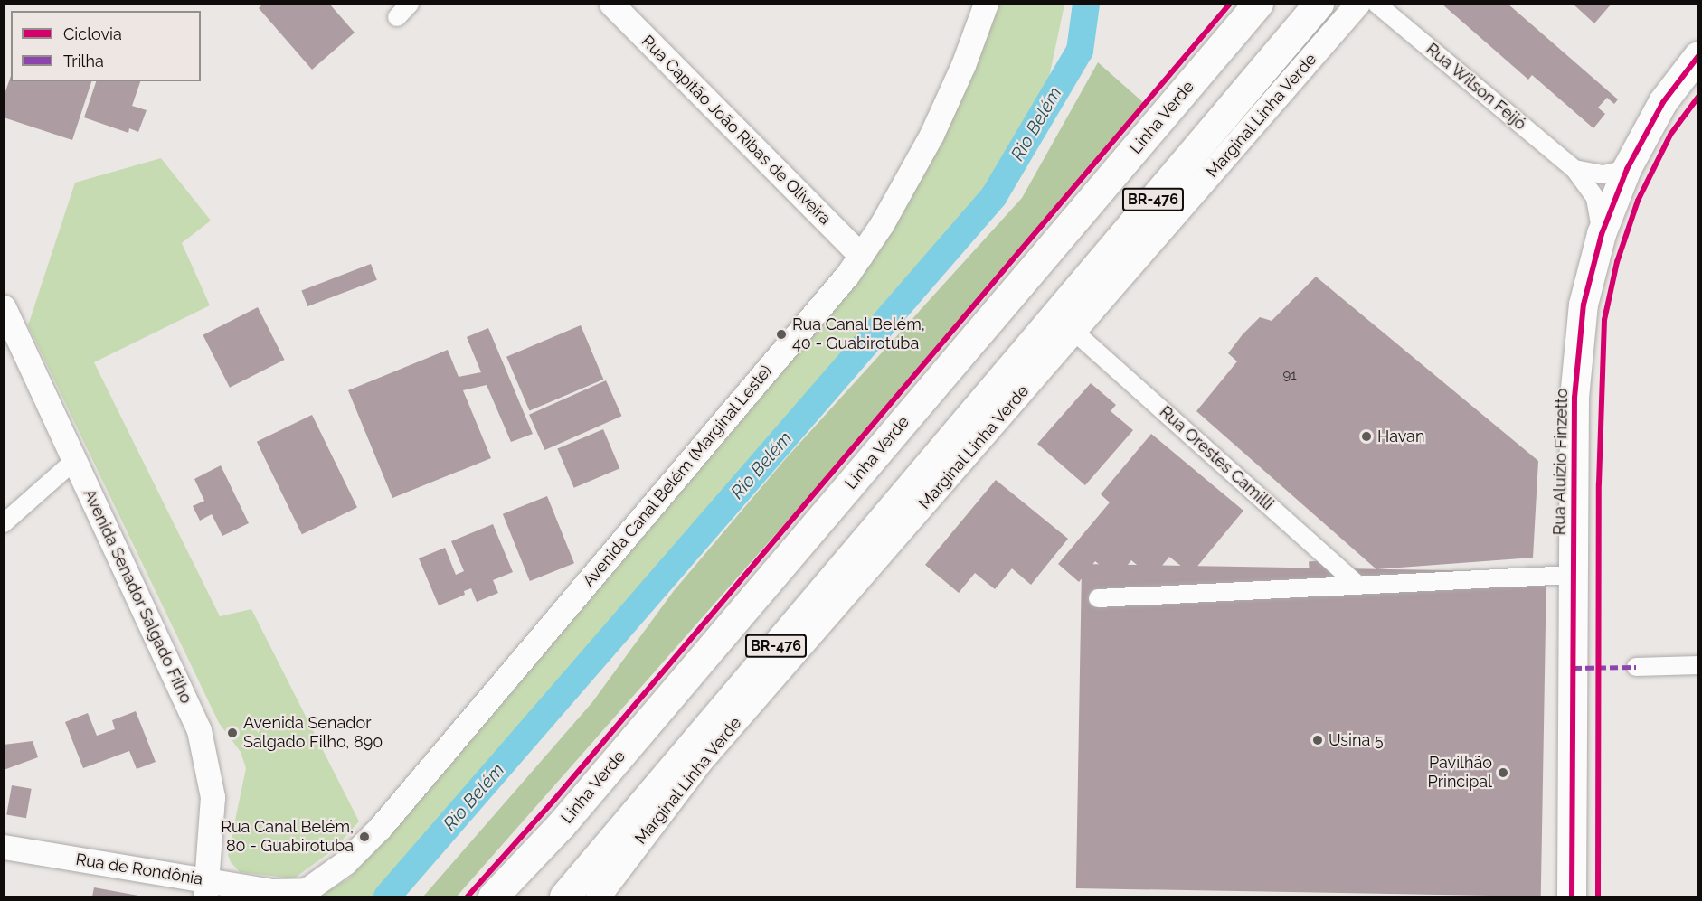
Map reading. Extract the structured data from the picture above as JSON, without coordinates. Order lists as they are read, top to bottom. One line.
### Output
{"streets":{"highway":["Linha Verde","BR-476"],"main road":["Marginal Linha Verde","Rua Capitão João Ribas de Oliveira","Rua Aluízio Finzetto","Avenida Canal Belém (Marginal Leste)","Avenida Senador Salgado Filho","Rua de Rondônia"],"street":["Rua Wilson Feijó","Rua Orestes Camilli"]},"crossings":[["Rua Wilson Feijó","Rua Aluízio Finzetto"],["Marginal Linha Verde","Rua Orestes Camilli"],["Rua Capitão João Ribas de Oliveira","Avenida Canal Belém (Marginal Leste)"],["Avenida Canal Belém (Marginal Leste)","Rua de Rondônia"],["Avenida Senador Salgado Filho","Rua de Rondônia"]],"water":["Rio Belém"],"places":["Rua Canal Belém, 40 - Guabirotuba","Havan","Avenida Senador Salgado Filho, 890","Usina 5","Pavilhão Principal","Rua Canal Belém, 80 - Guabirotuba"],"house_numbers":["91"],"legend":["Ciclovia","Trilha"]}
